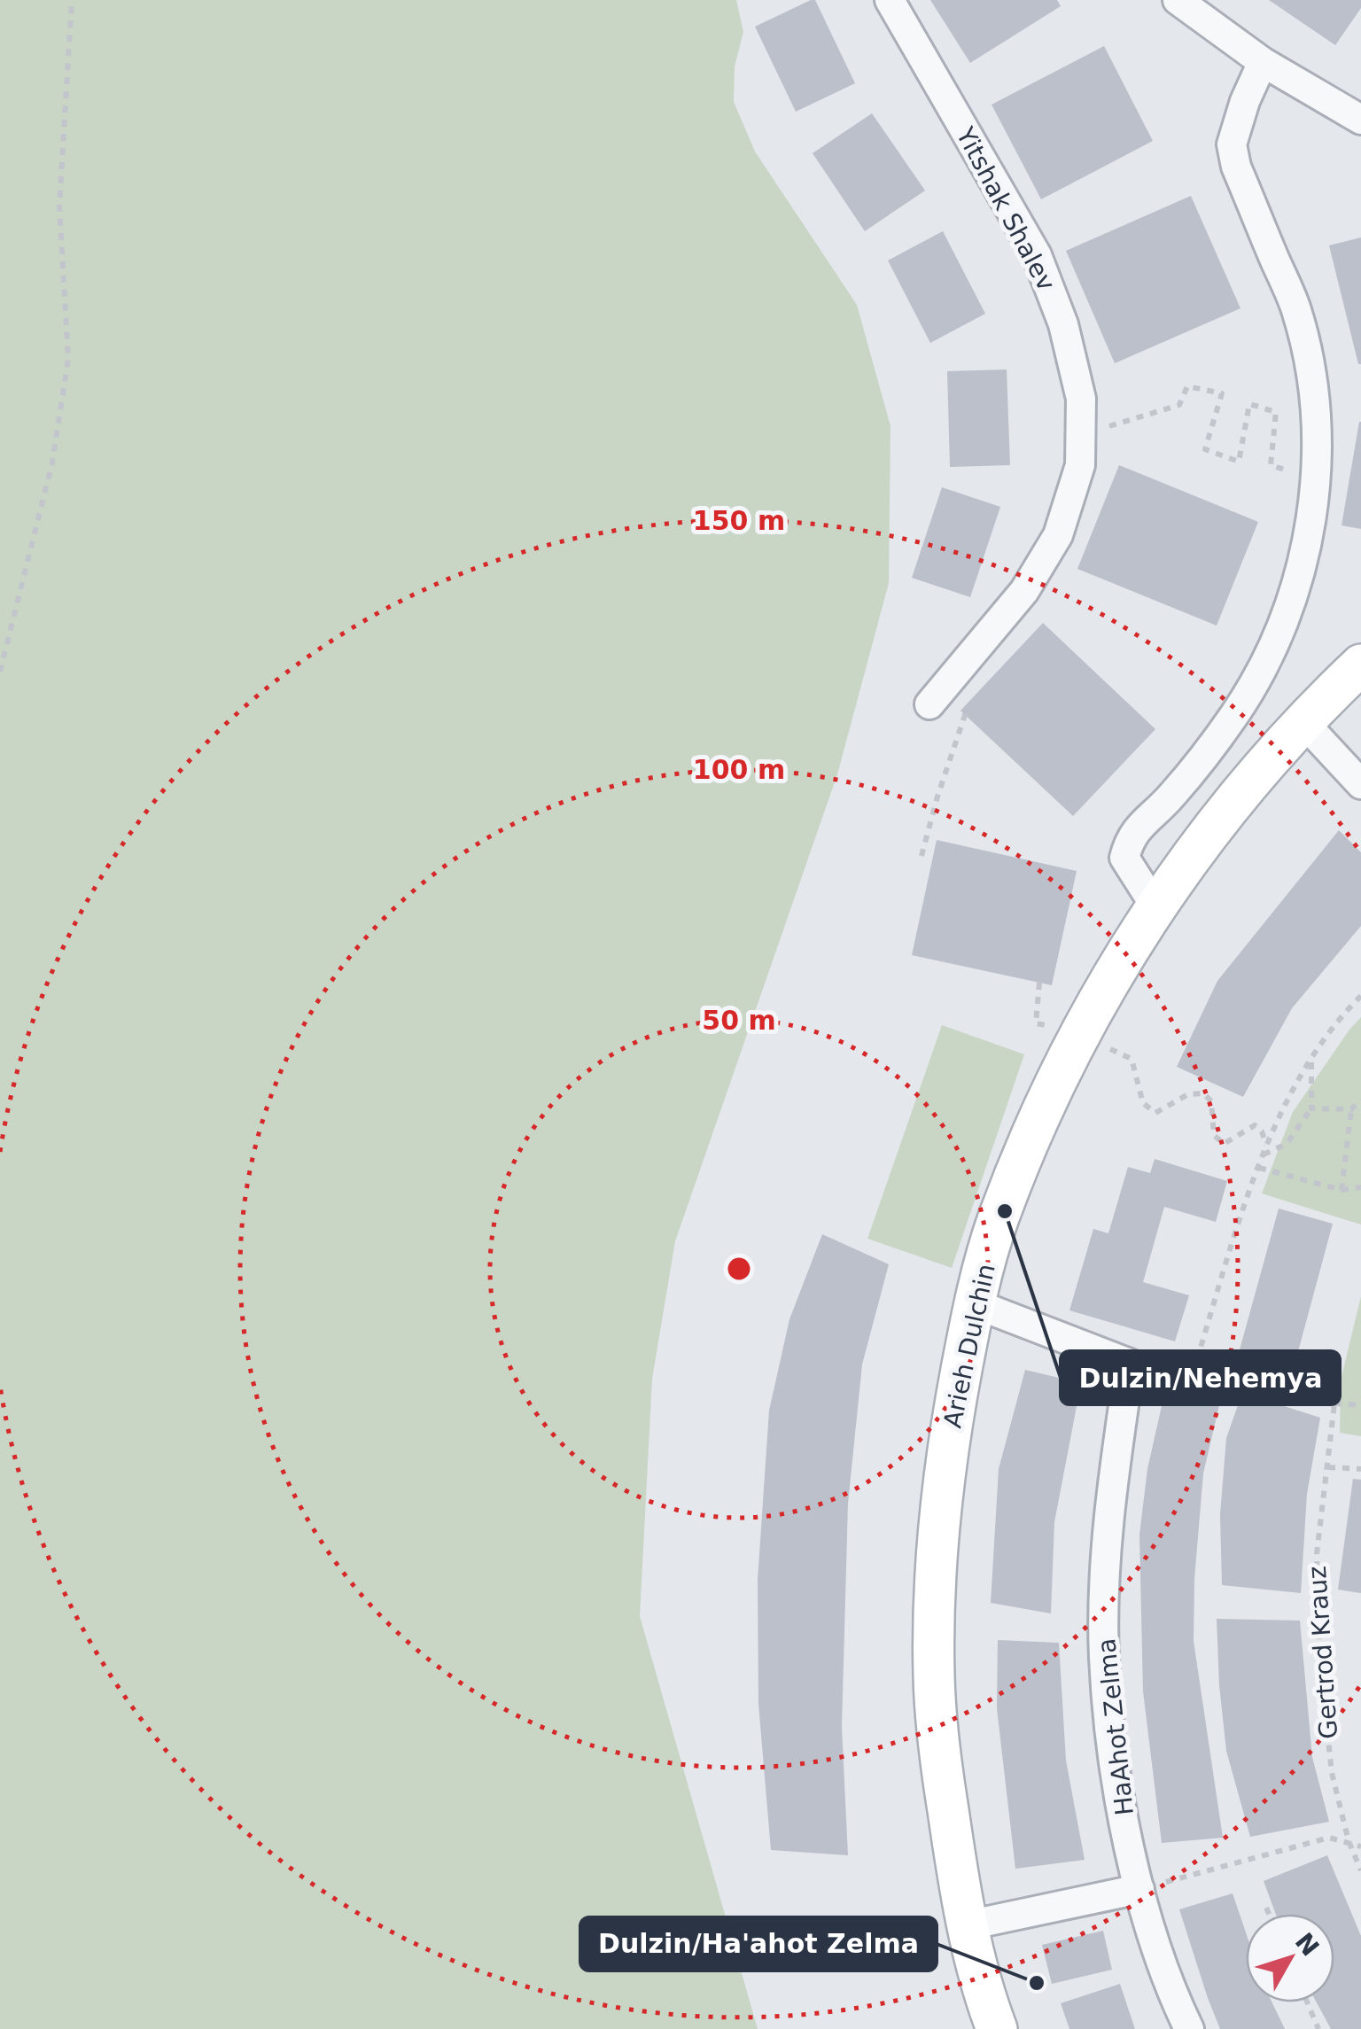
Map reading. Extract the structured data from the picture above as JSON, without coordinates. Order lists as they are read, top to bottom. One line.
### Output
{"streets":{"street":["Yitshak Shalev","Arieh Dulchin","HaAhot Zelma"],"path":["Gertrod Krauz"]},"places":["Dulzin/Nehemya","Dulzin/Ha'ahot Zelma"],"north":"top right","rings":["150 m","100 m","50 m"]}
